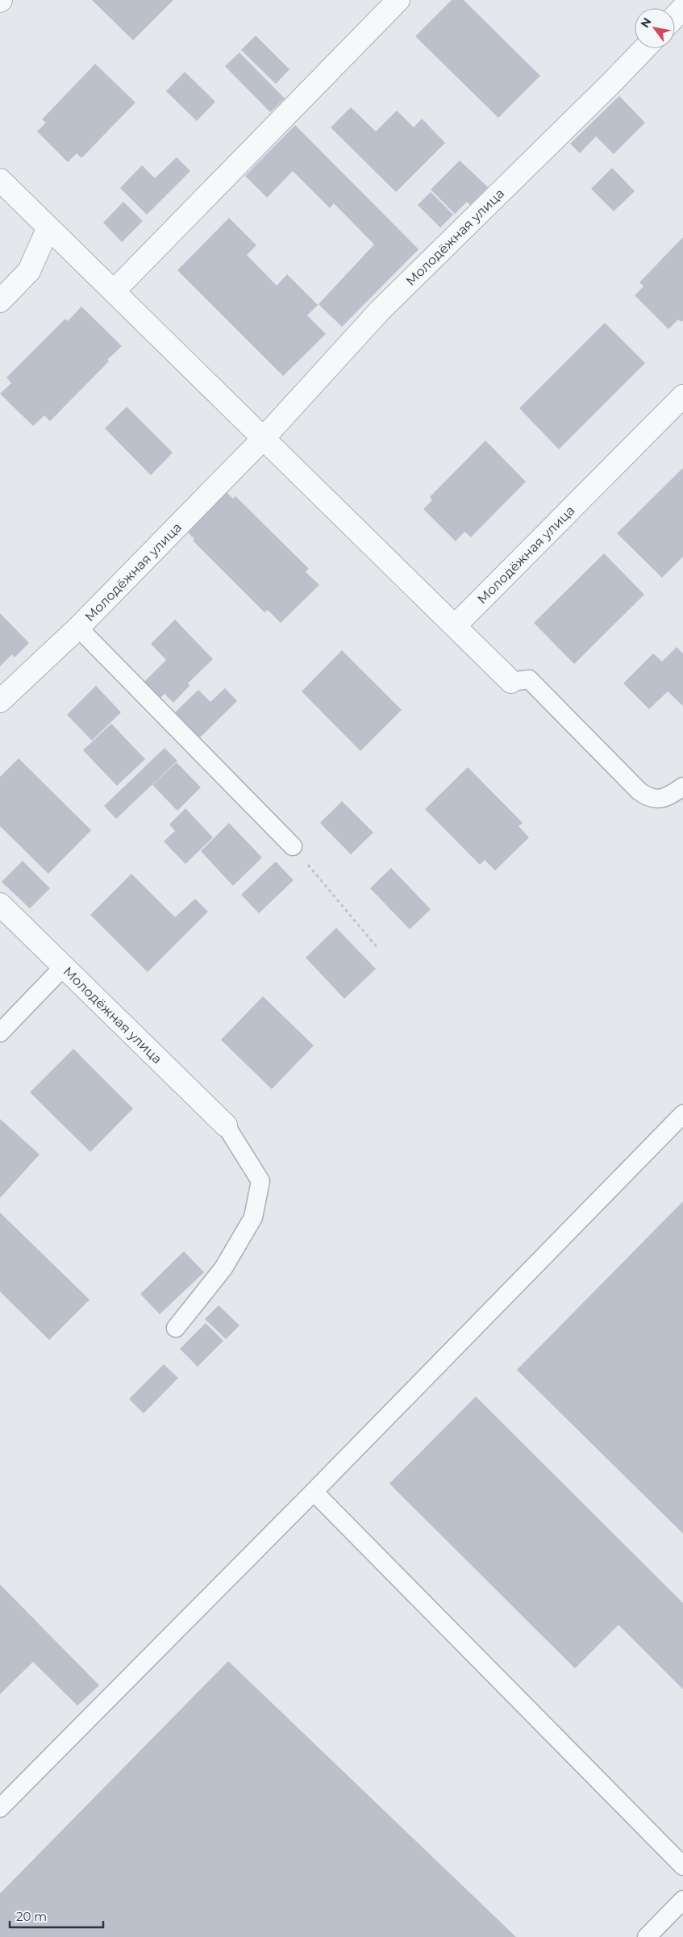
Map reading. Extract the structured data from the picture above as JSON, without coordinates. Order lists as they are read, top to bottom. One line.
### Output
{"streets":{"street":["Молодёжная улица"]},"scale_bar":"20 m","north":"top left"}
